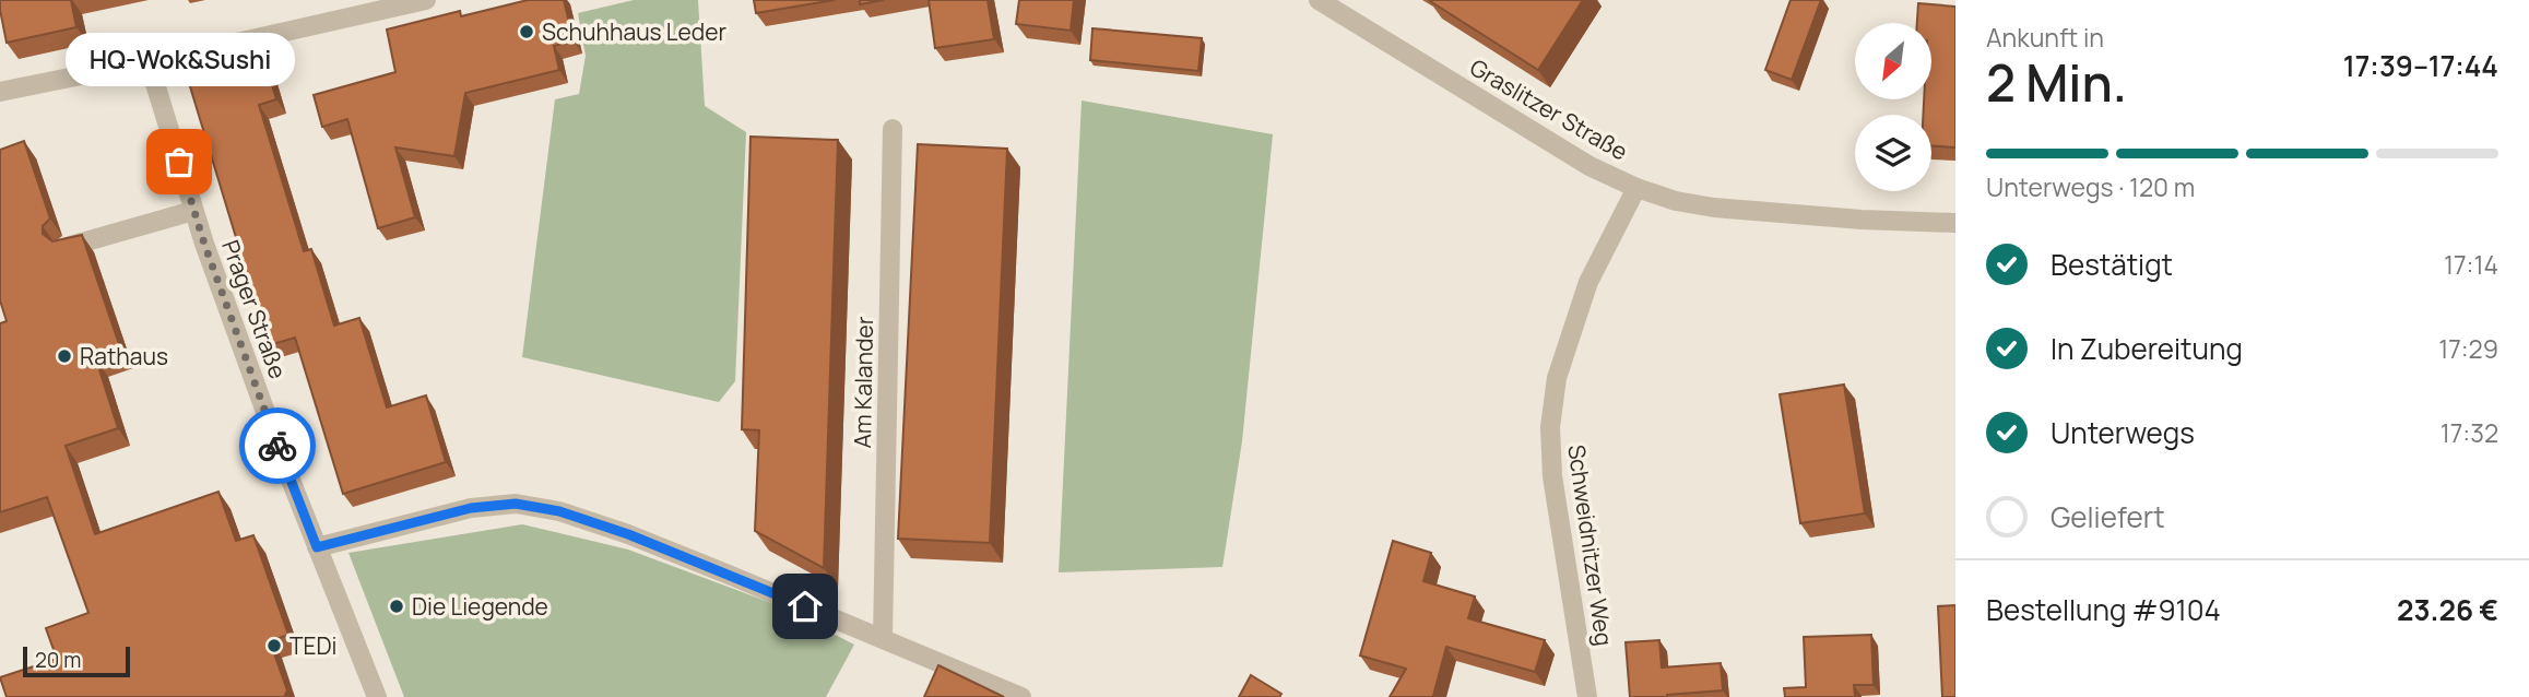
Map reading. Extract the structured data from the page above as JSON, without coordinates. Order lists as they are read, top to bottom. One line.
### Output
{"streets":{"street":["Graslitzer Straße","Prager Straße","Am Kalander","Schweidnitzer Weg"]},"crossings":[["Graslitzer Straße","Schweidnitzer Weg"]],"places":["Schuhhaus Leder","HQ-Wok&Sushi","Rathaus","Die Liegende","TEDi"],"scale_bar":"20 m","north":"bottom left","page":{"heading":["2 Min.","Ankunft in","17:39–17:44"],"panel":["Bestellung #9104","23.26 €"],"bubble":"HQ-Wok&Sushi","bar":"Unterwegs · 120 m","list":[["Bestätigt","17:14"],["In Zubereitung","17:29"],["Unterwegs","17:32"],"Geliefert"],"scale":"20 m"}}
